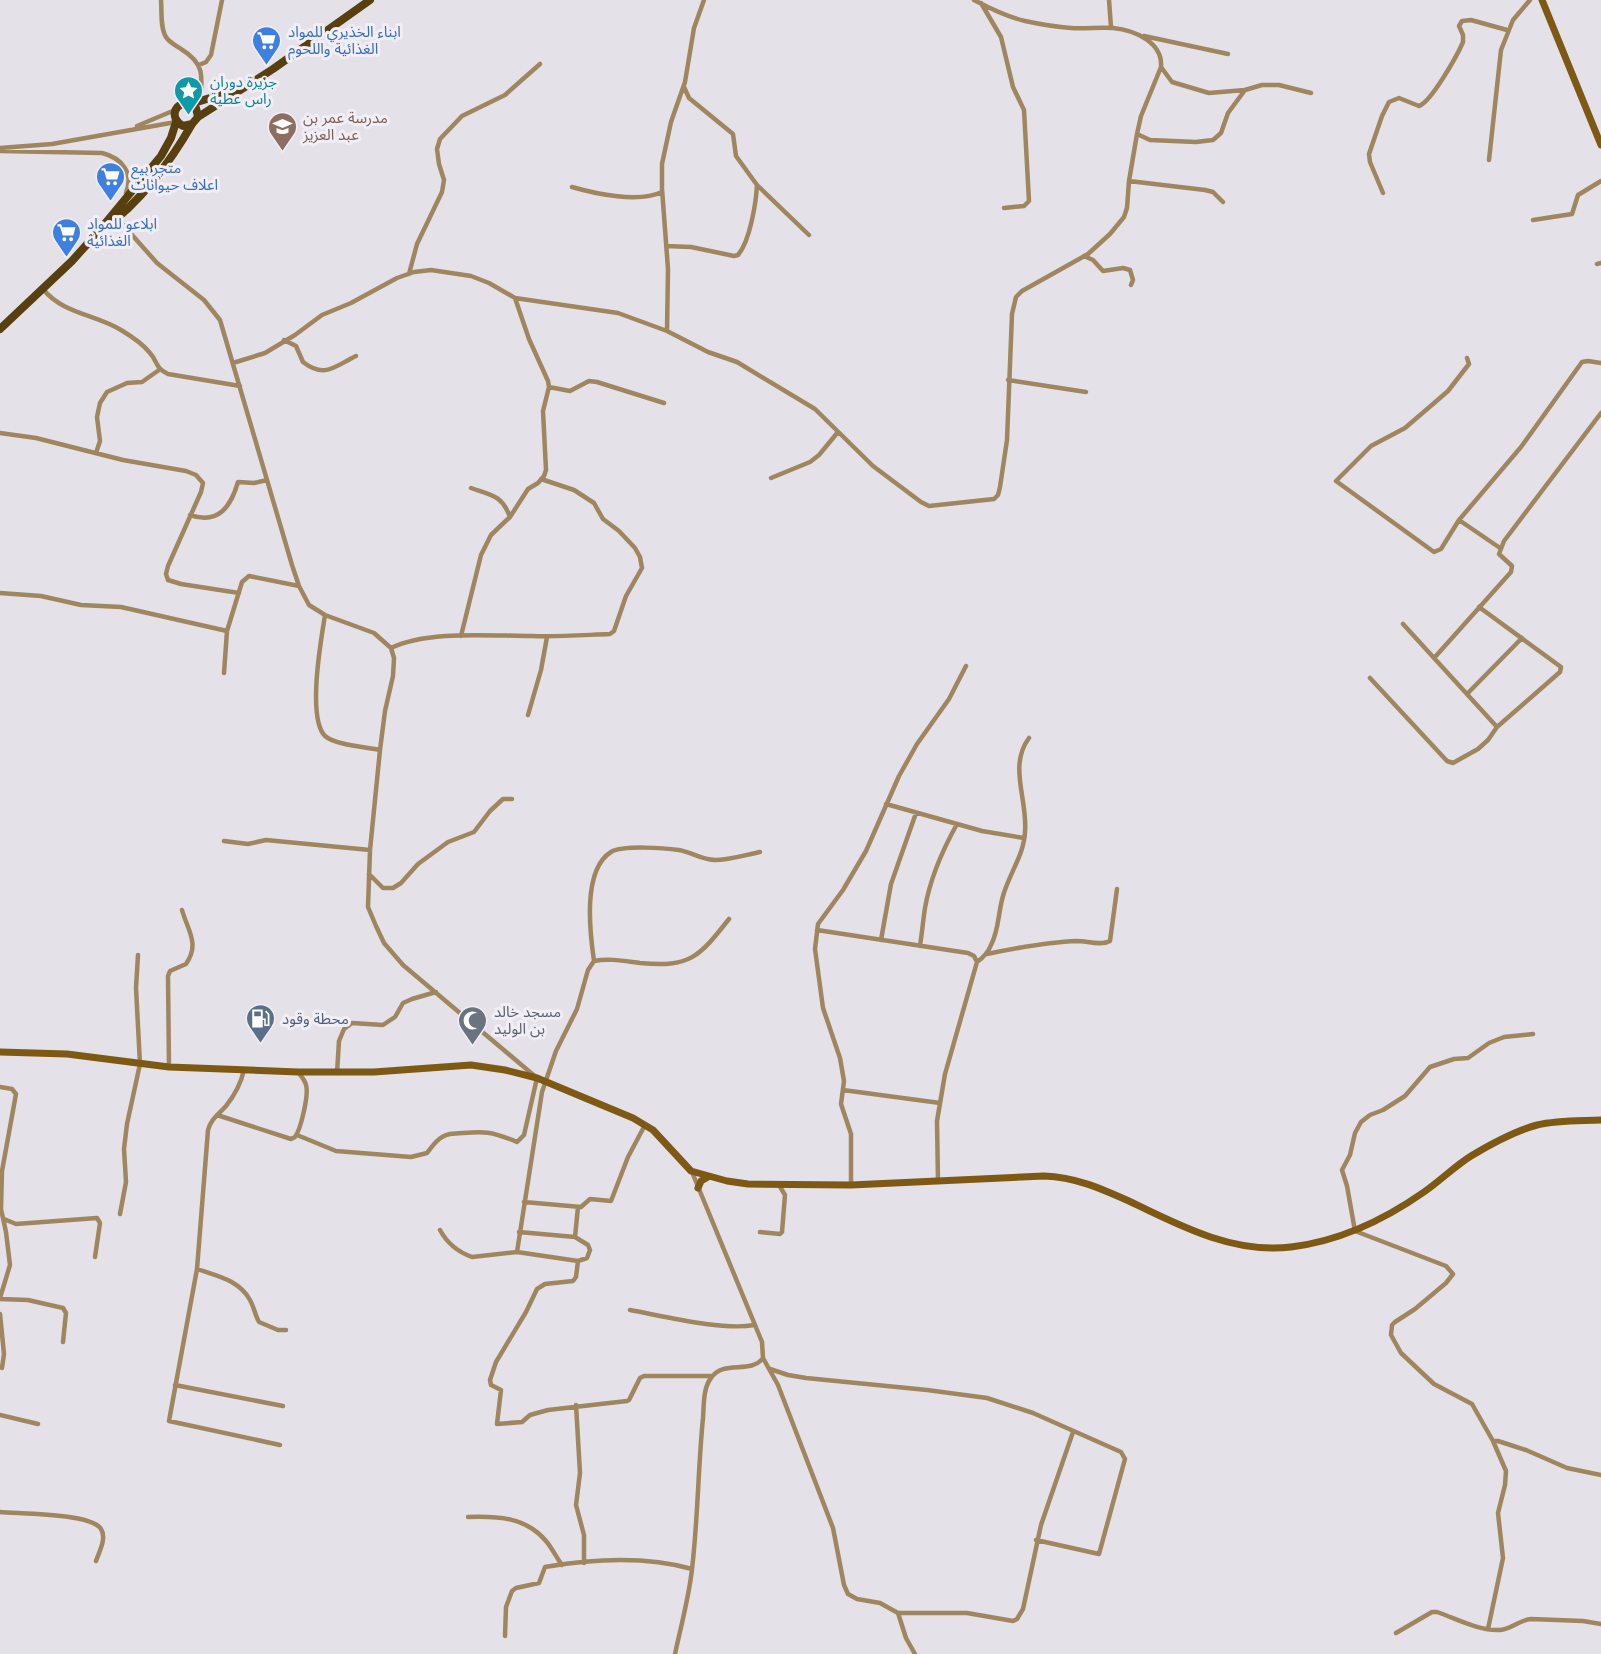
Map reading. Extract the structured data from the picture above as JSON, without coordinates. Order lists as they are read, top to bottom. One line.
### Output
{"places":{"supermarket":["ابناء الخذيري للمواد الغذائية واللحوم","متجر بيع اعلاف حيوانات","ابلاعو للمواد الغذائية"],"place":["جزيرة دوران راس عطية"],"school or university":["مدرسة عمر بن عبد العزيز"],"fuel station":["محطة وقود"],"mosque":["مسجد خالد بن الوليد"]}}
